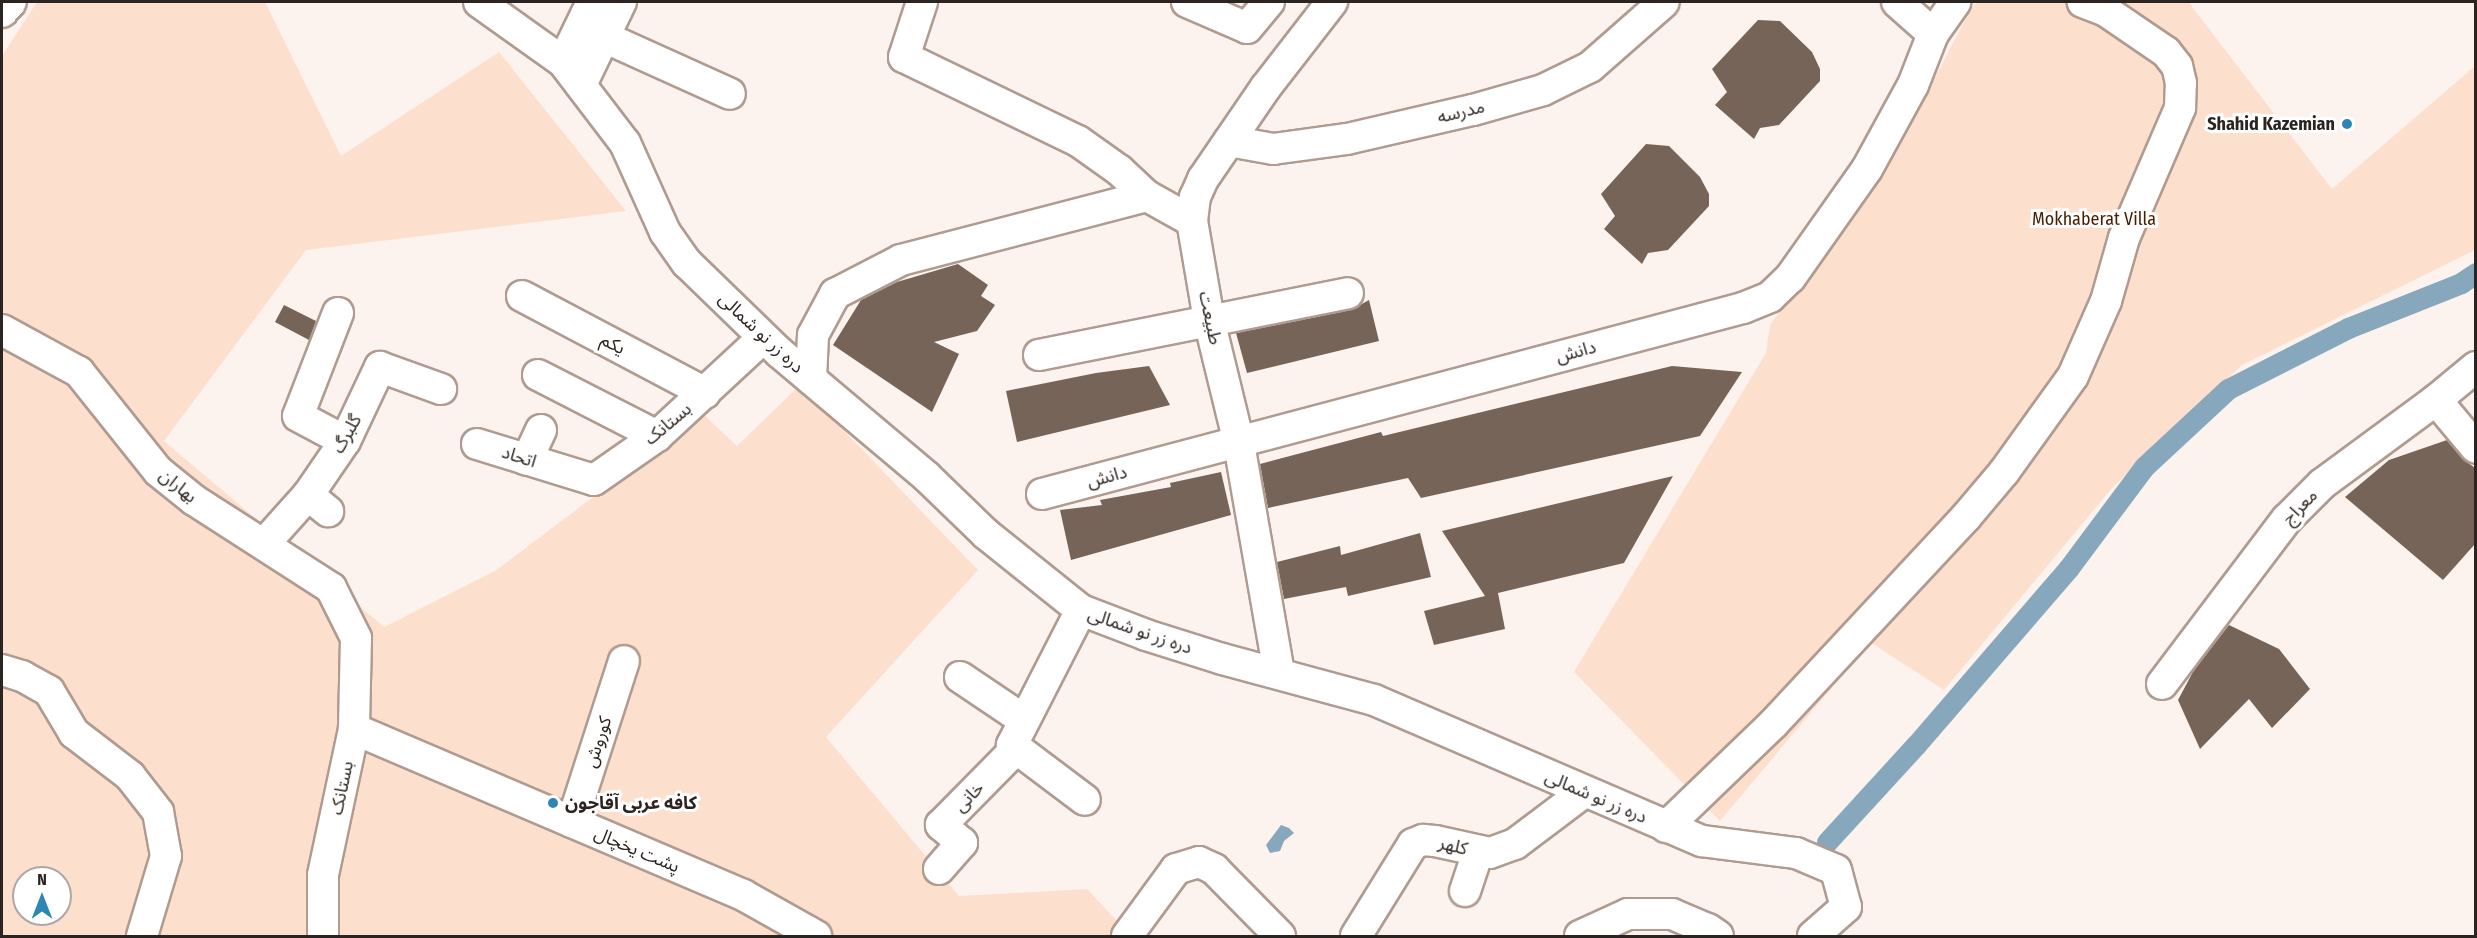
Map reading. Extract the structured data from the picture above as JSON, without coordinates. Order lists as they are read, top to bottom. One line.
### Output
{"streets":{"street":["مدرسه","طبیعت","دره زر نو شمالی","یکم","دانش","بستانک","گلبرگ","اتحاد","بهاران","معراج","کوروش","خانی","کلهر","پشت یخچال"]},"crossings":[["مدرسه","طبیعت"],["طبیعت","دره زر نو شمالی"],["طبیعت","دانش"],["دره زر نو شمالی","بستانک"],["دره زر نو شمالی","خانی"],["دره زر نو شمالی","کلهر"],["یکم","بستانک"],["بستانک","اتحاد"],["بستانک","بهاران"],["بستانک","پشت یخچال"],["گلبرگ","بهاران"],["کوروش","پشت یخچال"]],"parks":["Mokhaberat Villa"],"places":["Shahid Kazemian","کافه عربی آقاجون"],"north":"top"}
